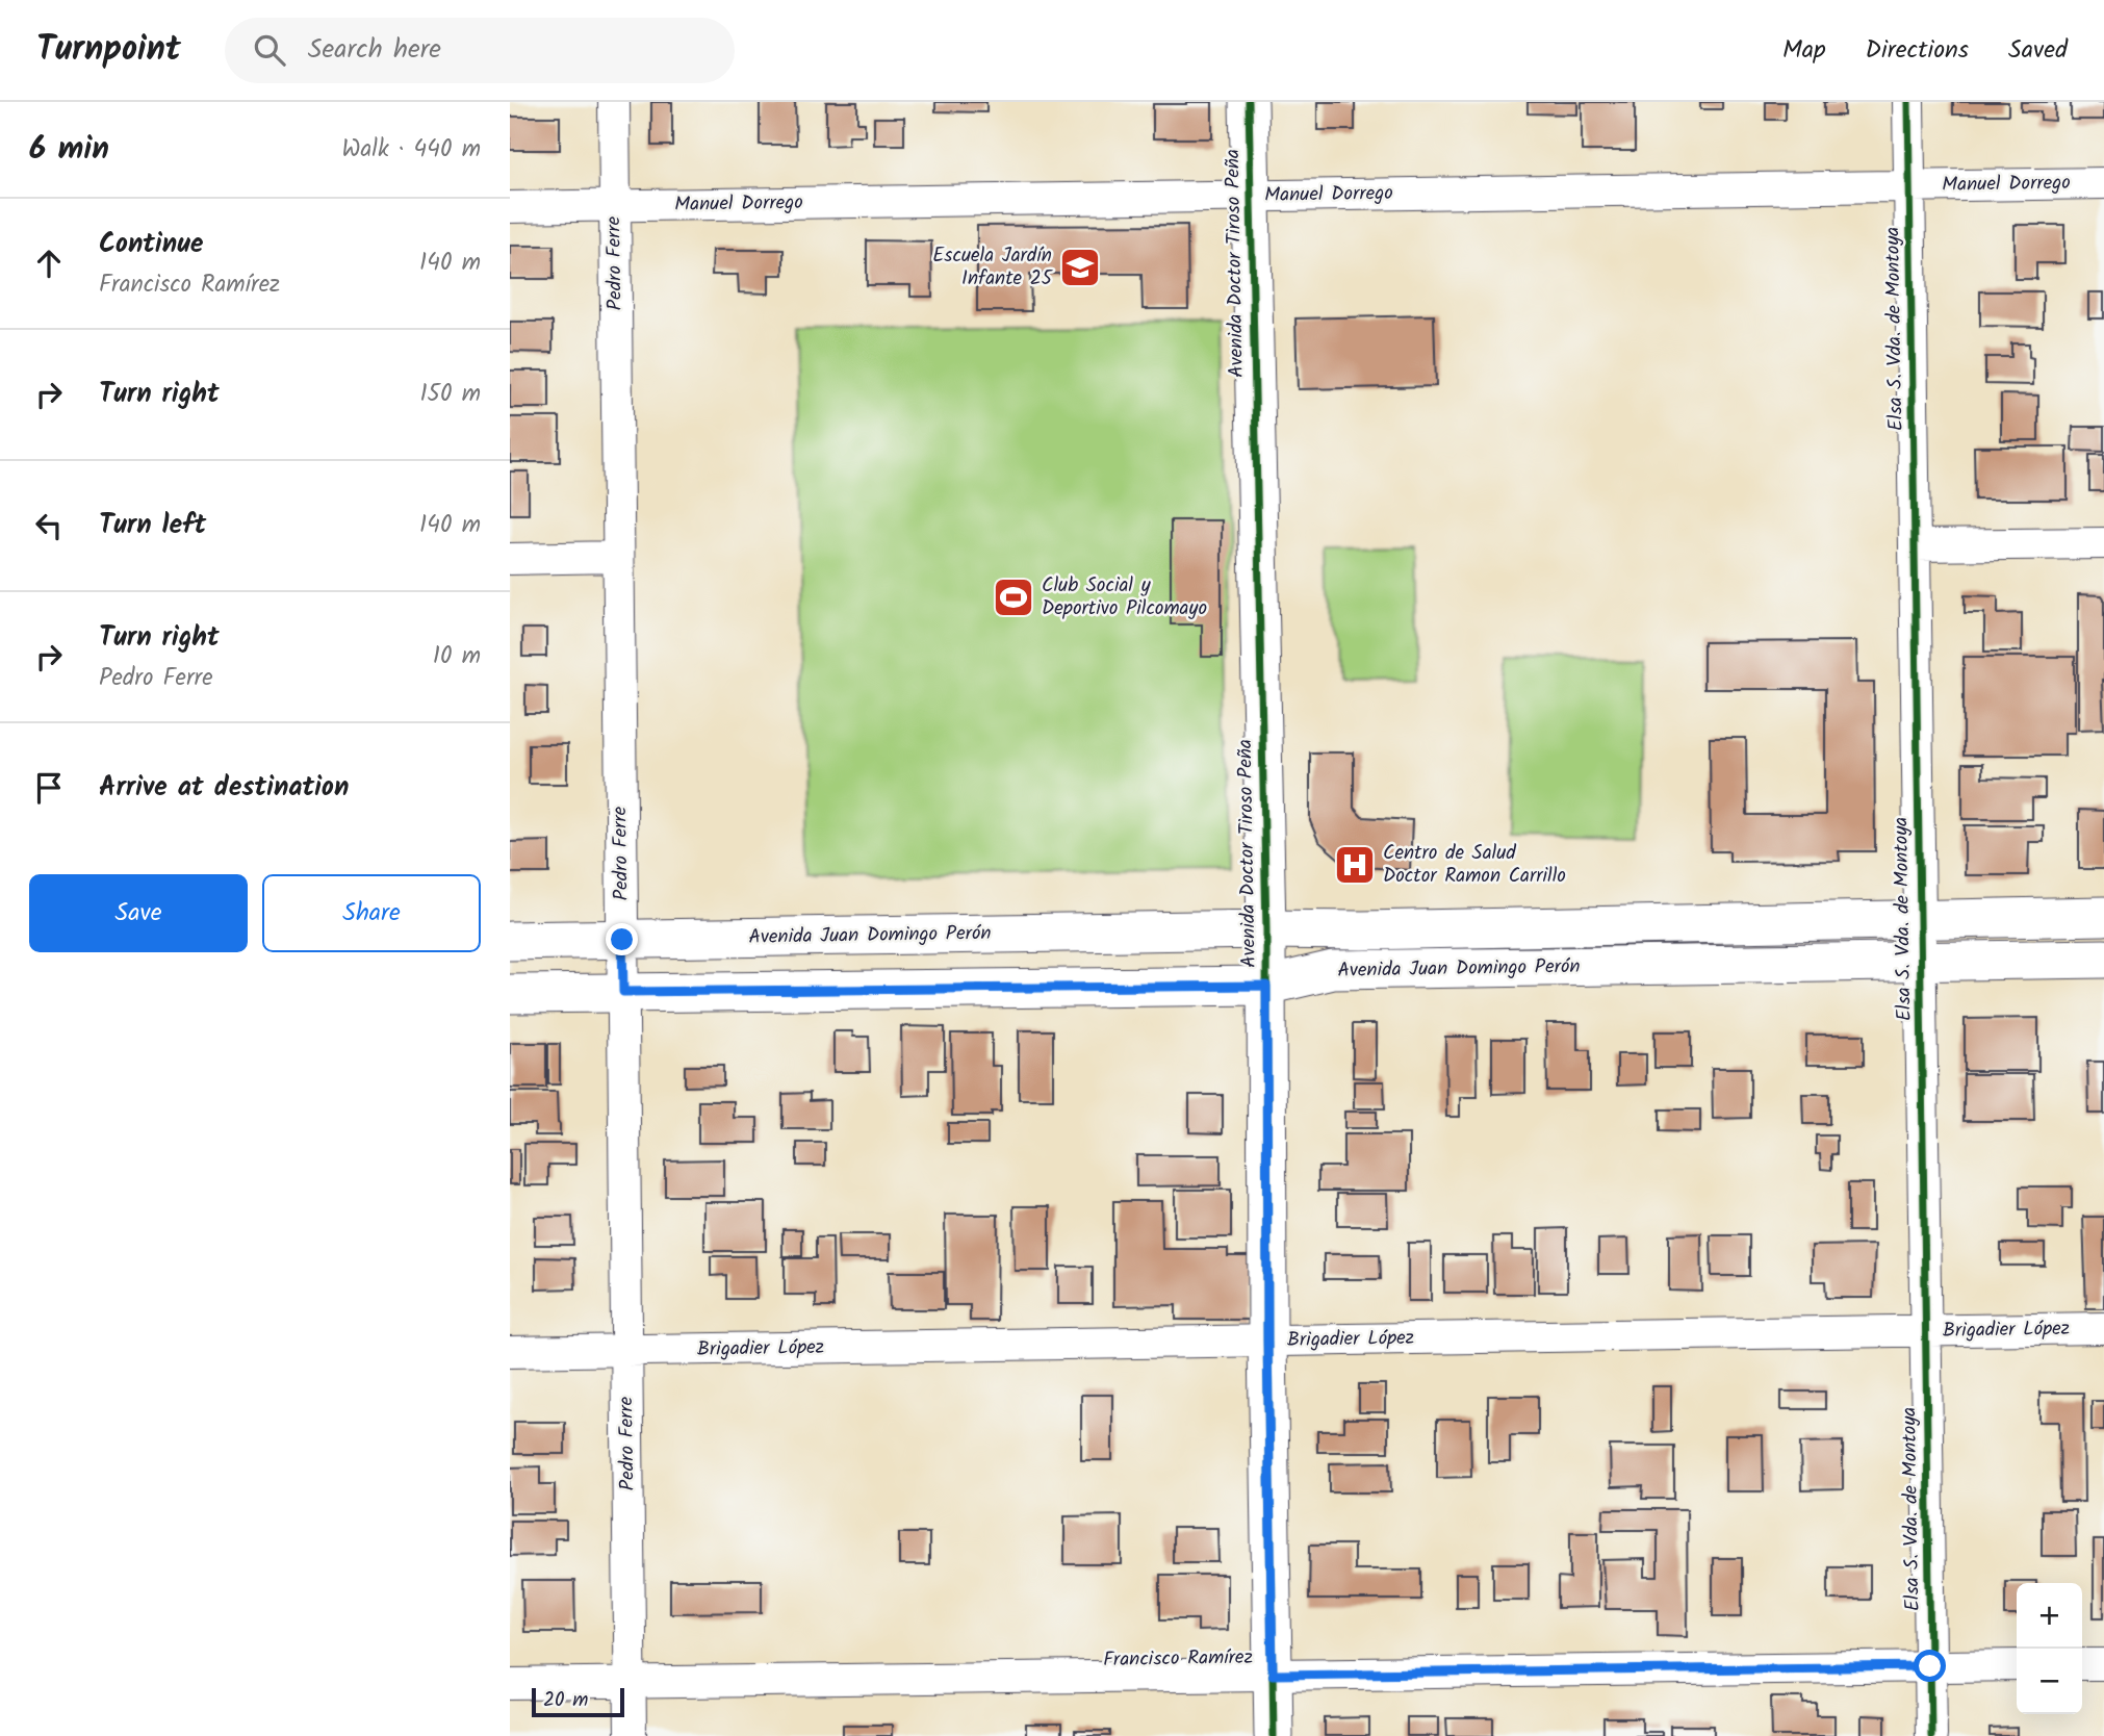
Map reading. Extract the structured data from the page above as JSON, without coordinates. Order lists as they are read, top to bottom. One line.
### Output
{"streets":{"street":["Manuel Dorrego","Pedro Ferre","Avenida Doctor Tiroso Peña","Elsa S. Vda. de Montoya","Avenida Juan Domingo Perón","Brigadier López","Francisco Ramírez"]},"crossings":[["Manuel Dorrego","Pedro Ferre"],["Manuel Dorrego","Avenida Doctor Tiroso Peña"],["Manuel Dorrego","Elsa S. Vda. de Montoya"],["Pedro Ferre","Avenida Juan Domingo Perón"],["Pedro Ferre","Brigadier López"],["Pedro Ferre","Francisco Ramírez"],["Avenida Doctor Tiroso Peña","Avenida Juan Domingo Perón"],["Avenida Doctor Tiroso Peña","Brigadier López"],["Avenida Doctor Tiroso Peña","Francisco Ramírez"],["Elsa S. Vda. de Montoya","Avenida Juan Domingo Perón"],["Elsa S. Vda. de Montoya","Brigadier López"],["Elsa S. Vda. de Montoya","Francisco Ramírez"]],"places":{"school or university":["Escuela Jardín Infante 25"],"sports":["Club Social y Deportivo Pilcomayo"],"hospital":["Centro de Salud Doctor Ramon Carrillo"]},"scale_bar":"20 m","page":{"header":"Turnpoint","search":"Search here","nav":["Map","Directions","Saved"],"heading":["6 min","Walk · 440 m"],"list":[["Continue","Francisco Ramírez","140 m"],["Turn right","150 m"],["Turn left","140 m"],["Turn right","Pedro Ferre","10 m"],"Arrive at destination"],"buttons":["Save","Share"],"map_buttons":["+","−"],"scale":"20 m"}}
